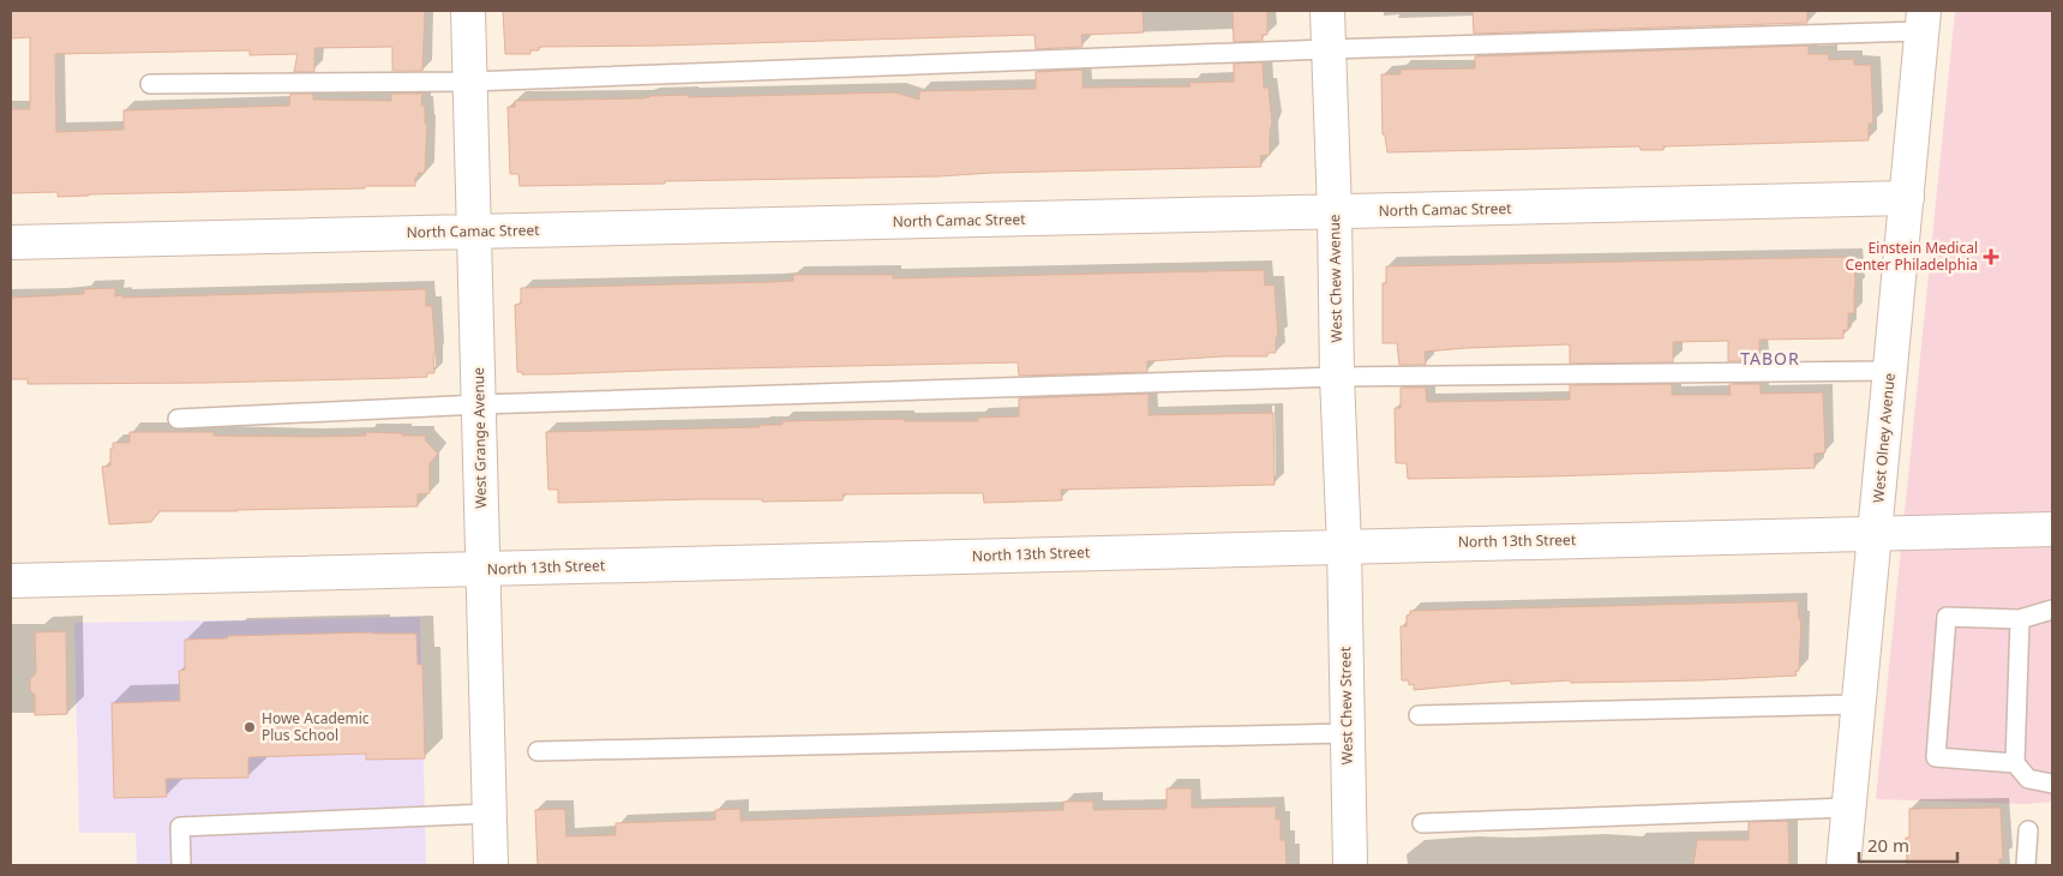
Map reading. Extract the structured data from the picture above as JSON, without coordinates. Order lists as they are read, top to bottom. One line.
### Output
{"streets":{"street":["North Camac Street","West Chew Avenue","West Grange Avenue","West Olney Avenue","North 13th Street","West Chew Street"]},"crossings":[["North Camac Street","West Chew Avenue"],["North Camac Street","West Grange Avenue"],["North Camac Street","West Olney Avenue"],["West Chew Avenue","North 13th Street"],["West Chew Avenue","West Chew Street"],["West Grange Avenue","North 13th Street"],["West Olney Avenue","North 13th Street"],["North 13th Street","West Chew Street"]],"districts":["TABOR"],"places":{"health":["Einstein Medical Center Philadelphia"],"other":["Howe Academic Plus School"]},"scale_bar":"20 m"}
